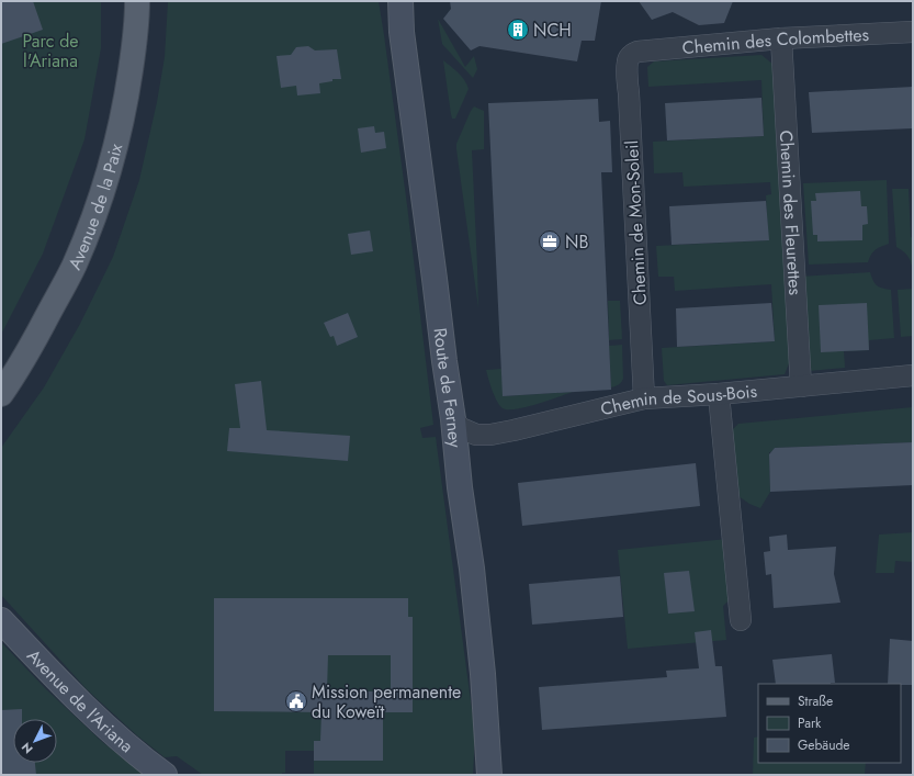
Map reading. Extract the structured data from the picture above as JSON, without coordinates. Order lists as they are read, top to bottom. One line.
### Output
{"streets":{"main road":["Avenue de la Paix"],"street":["Chemin des Colombettes","Chemin des Fleurettes","Chemin de Mon-Soleil","Route de Ferney","Chemin de Sous-Bois","Avenue de l'Ariana"]},"crossings":[["Chemin des Colombettes","Chemin des Fleurettes"],["Chemin des Colombettes","Chemin de Mon-Soleil"],["Chemin des Fleurettes","Chemin de Sous-Bois"],["Chemin de Mon-Soleil","Chemin de Sous-Bois"],["Route de Ferney","Chemin de Sous-Bois"]],"parks":["Parc de l'Ariana"],"places":{"building":["NCH"],"office":["NB"],"public building":["Mission permanente du Koweït"]},"legend":["Straße","Park","Gebäude"],"north":"bottom left"}
